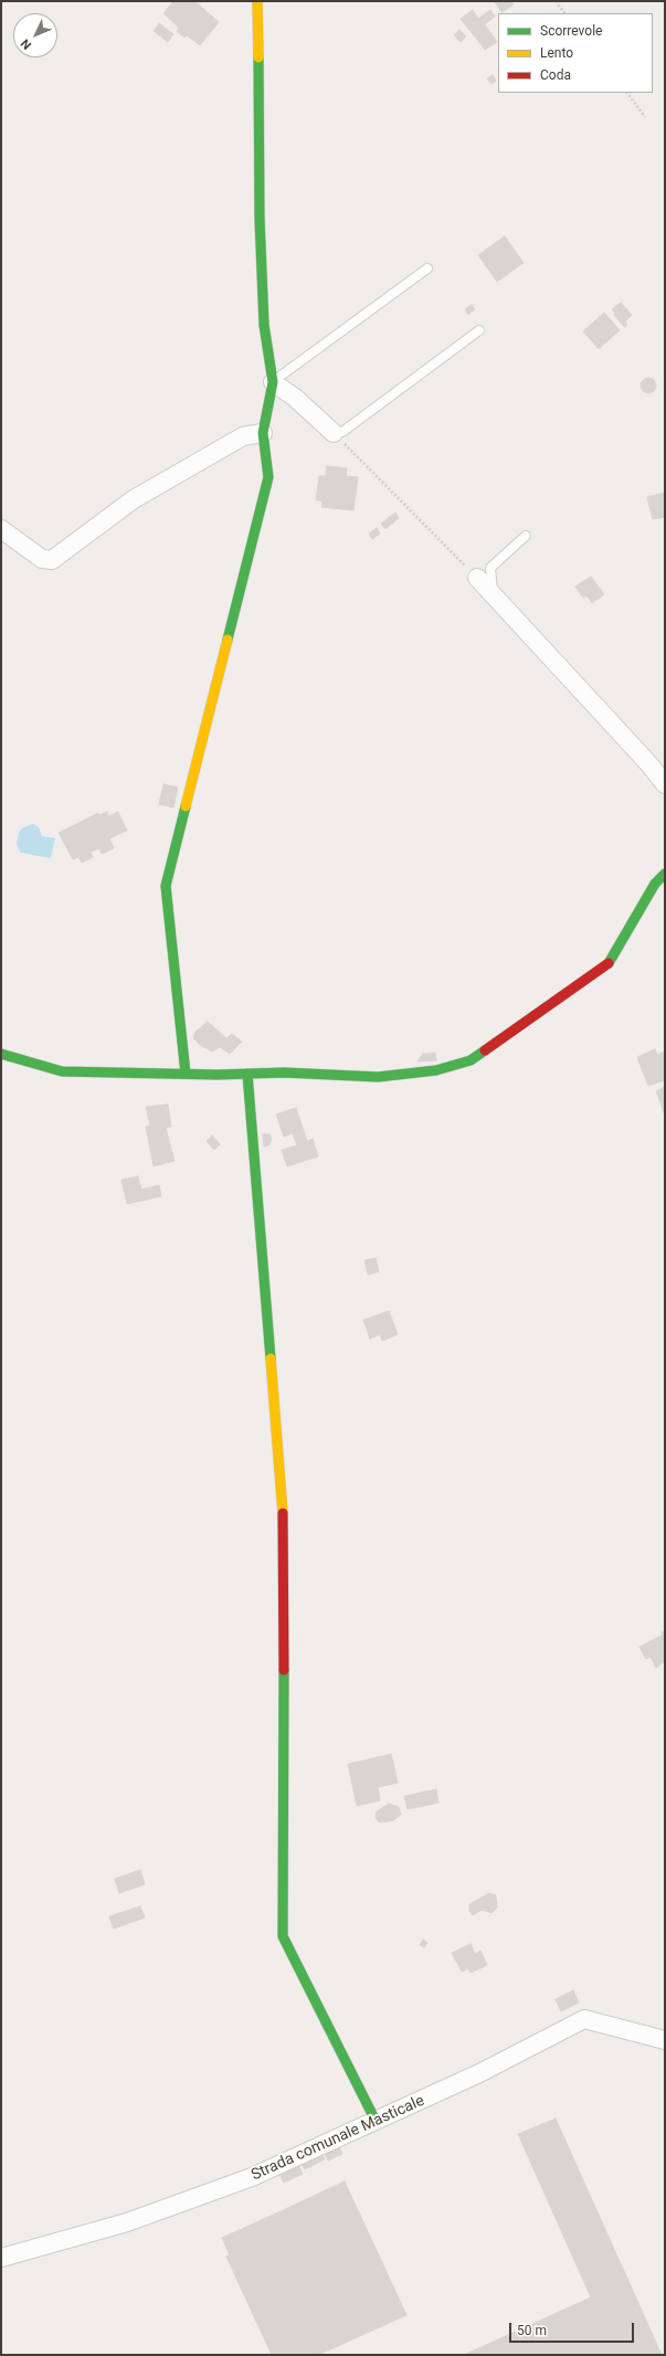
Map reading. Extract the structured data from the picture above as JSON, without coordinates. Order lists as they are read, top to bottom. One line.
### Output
{"streets":{"street":["Strada comunale Masticale"]},"legend":["Scorrevole","Lento","Coda"],"scale_bar":"50 m","north":"bottom left"}
